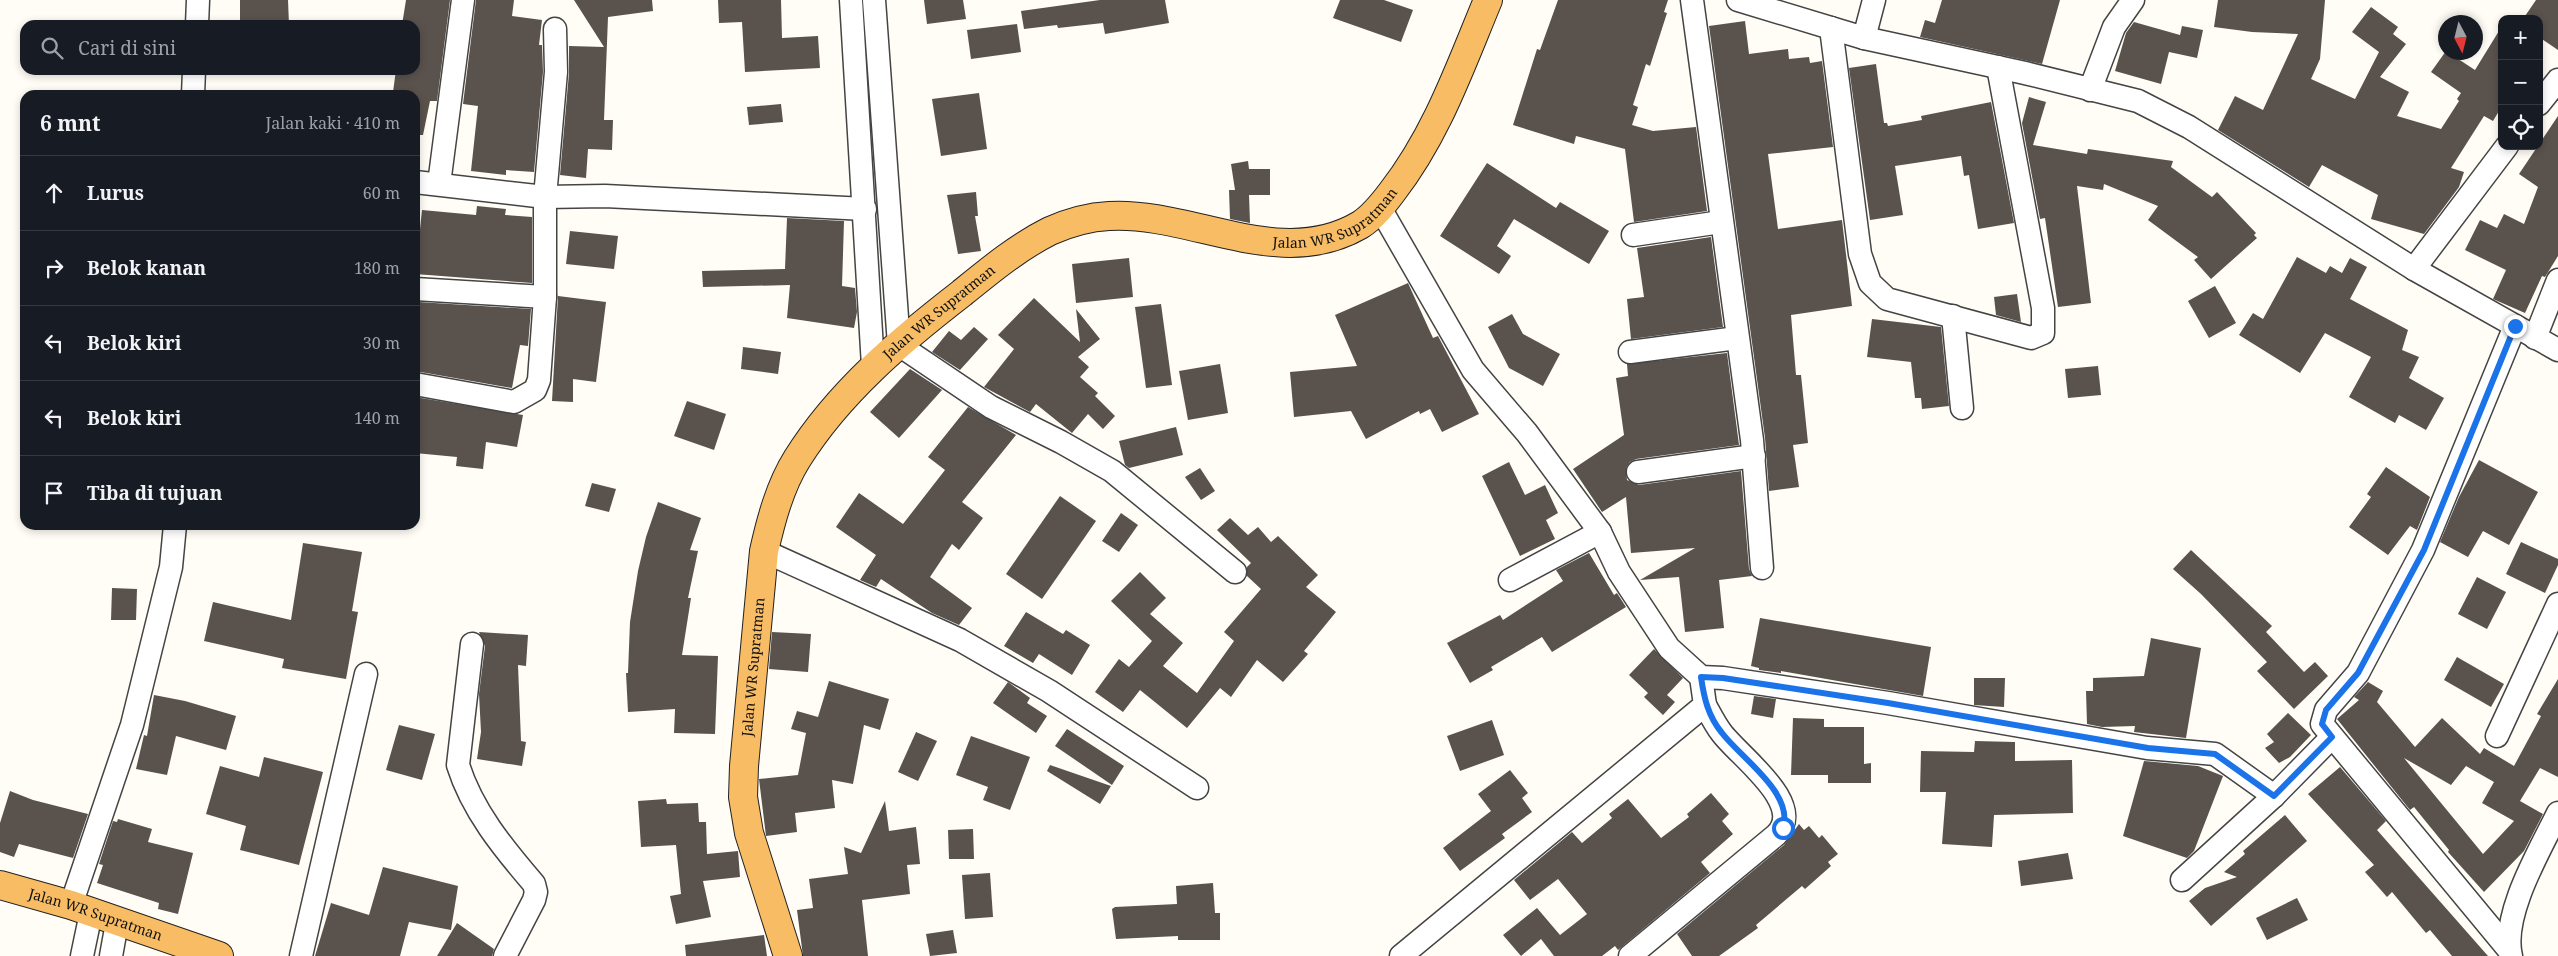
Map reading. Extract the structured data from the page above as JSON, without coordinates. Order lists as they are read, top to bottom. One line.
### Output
{"streets":{"highway":["Jalan WR Supratman"]},"north":"bottom","page":{"map_buttons":["+","−"],"search":"Cari di sini","heading":["6 mnt","Jalan kaki · 410 m"],"list":[["Lurus","60 m"],["Belok kanan","180 m"],["Belok kiri","30 m"],["Belok kiri","140 m"],"Tiba di tujuan"]}}
